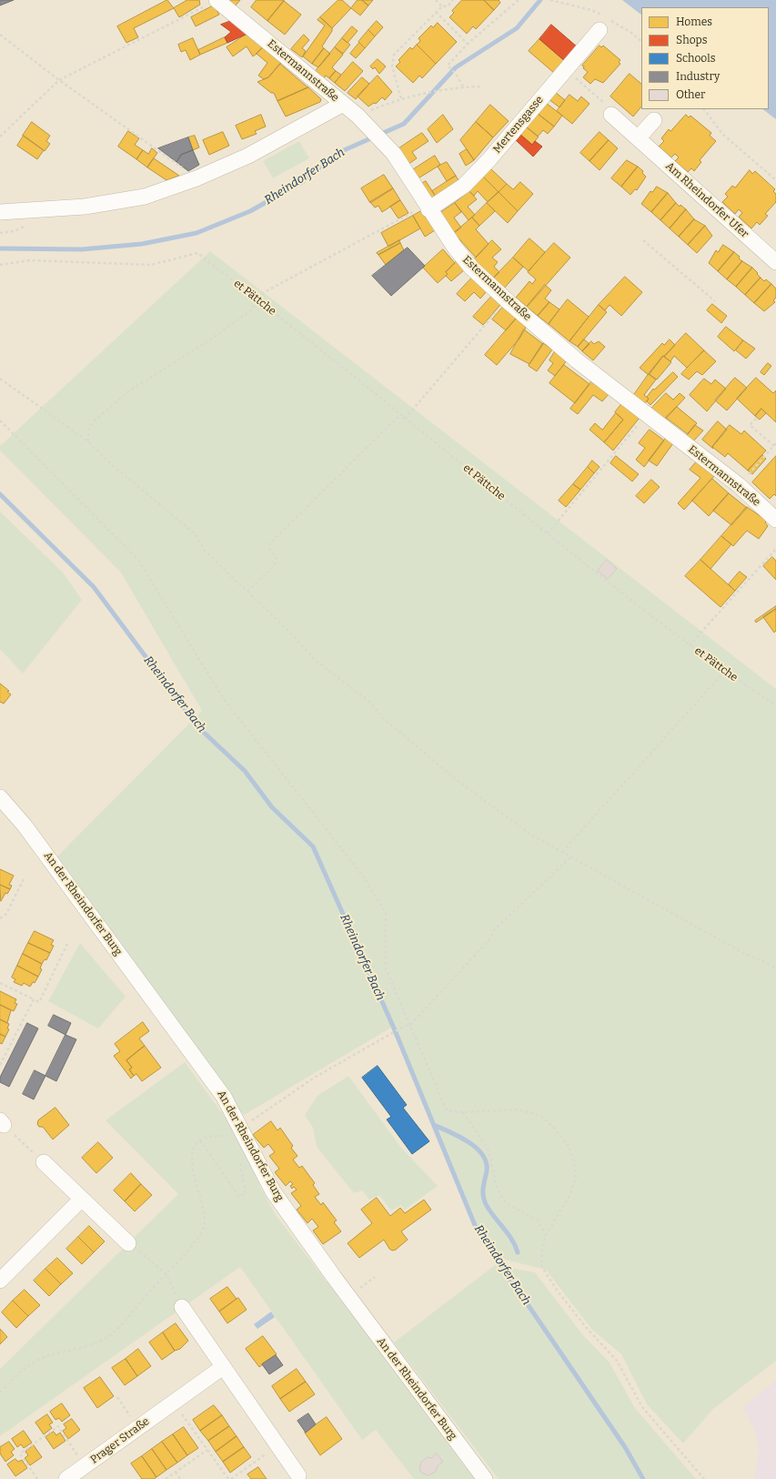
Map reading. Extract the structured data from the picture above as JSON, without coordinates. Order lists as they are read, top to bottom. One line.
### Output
{"streets":{"street":["Estermannstraße","Mertensgasse","Am Rheindorfer Ufer","An der Rheindorfer Burg","Prager Straße"],"path":["et Pättche"]},"crossings":[["Estermannstraße","Mertensgasse"]],"water":["Rheindorfer Bach"],"legend":["Homes","Shops","Schools","Industry","Other"]}
